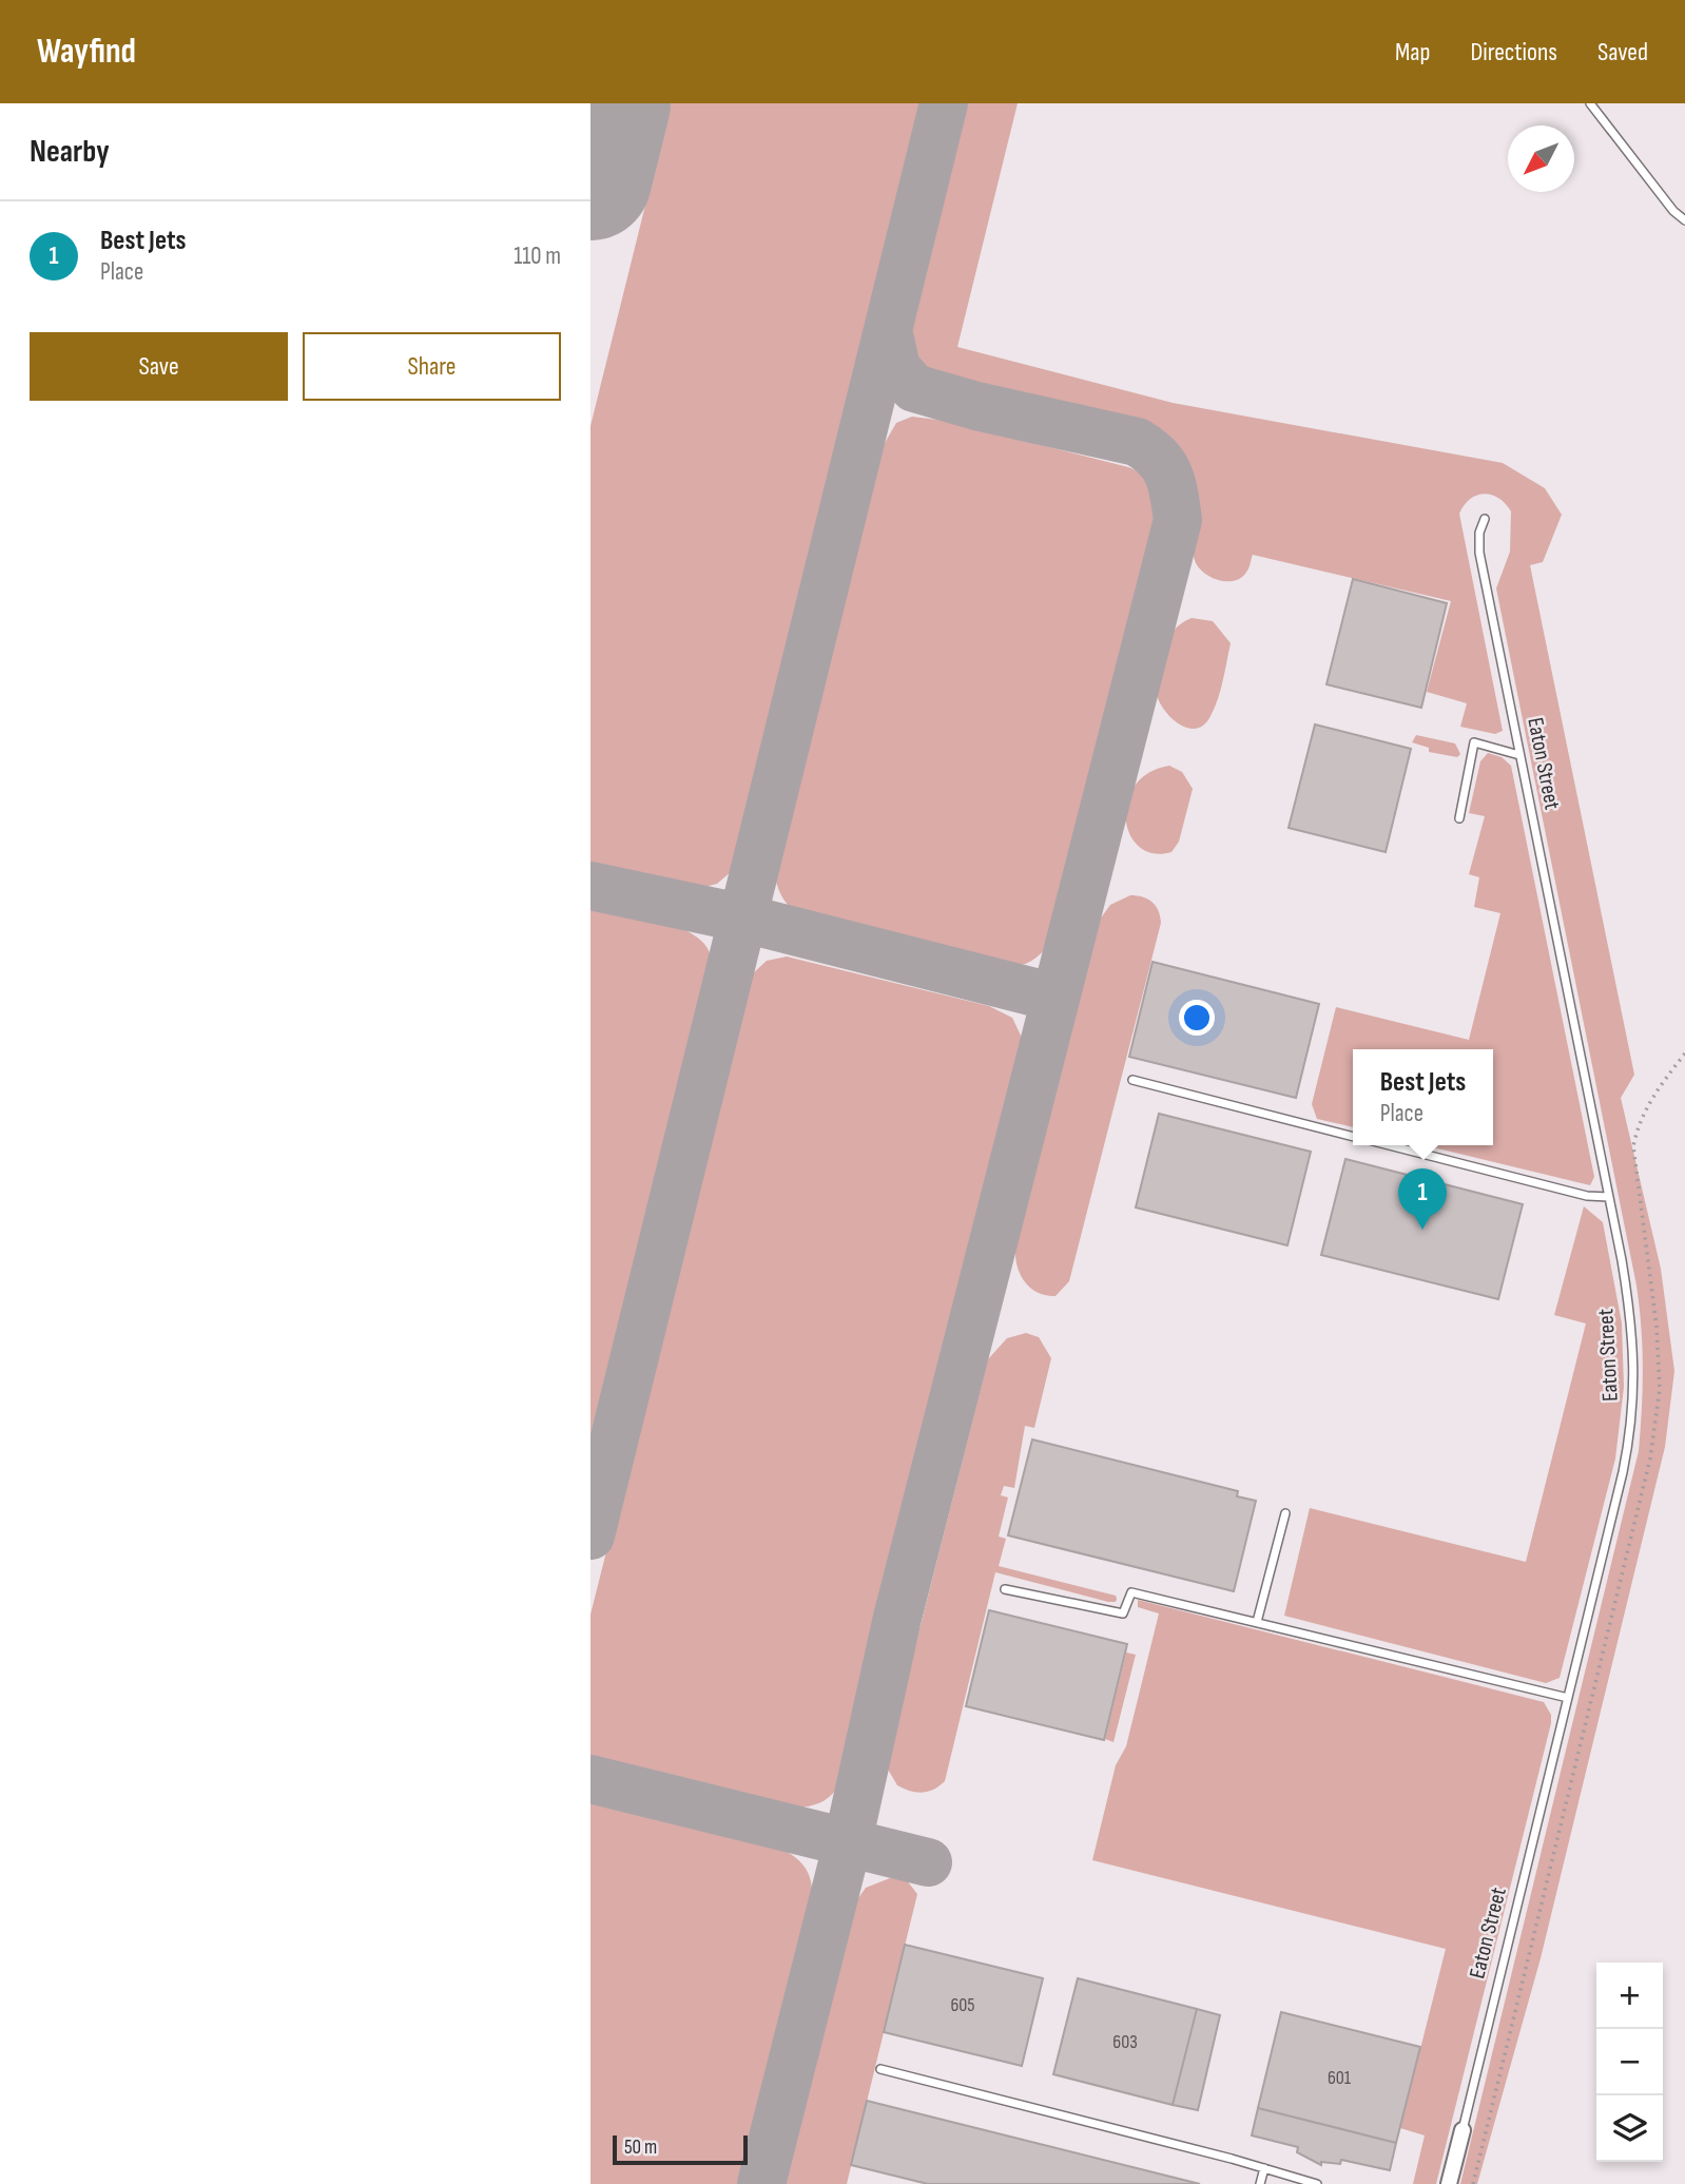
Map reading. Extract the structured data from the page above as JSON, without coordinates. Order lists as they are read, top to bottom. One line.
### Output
{"streets":{"street":["Eaton Street"]},"house_numbers":["605","603","601"],"scale_bar":"50 m","north":"bottom left","page":{"header":"Wayfind","nav":["Map","Directions","Saved"],"heading":"Nearby","list":[{"mark":"1","name":"Best Jets","note":"Place","value":"110 m"}],"buttons":["Save","Share"],"popup":["Best Jets","Place"],"pins":"1","map_buttons":["+","−"],"scale":"50 m"}}
